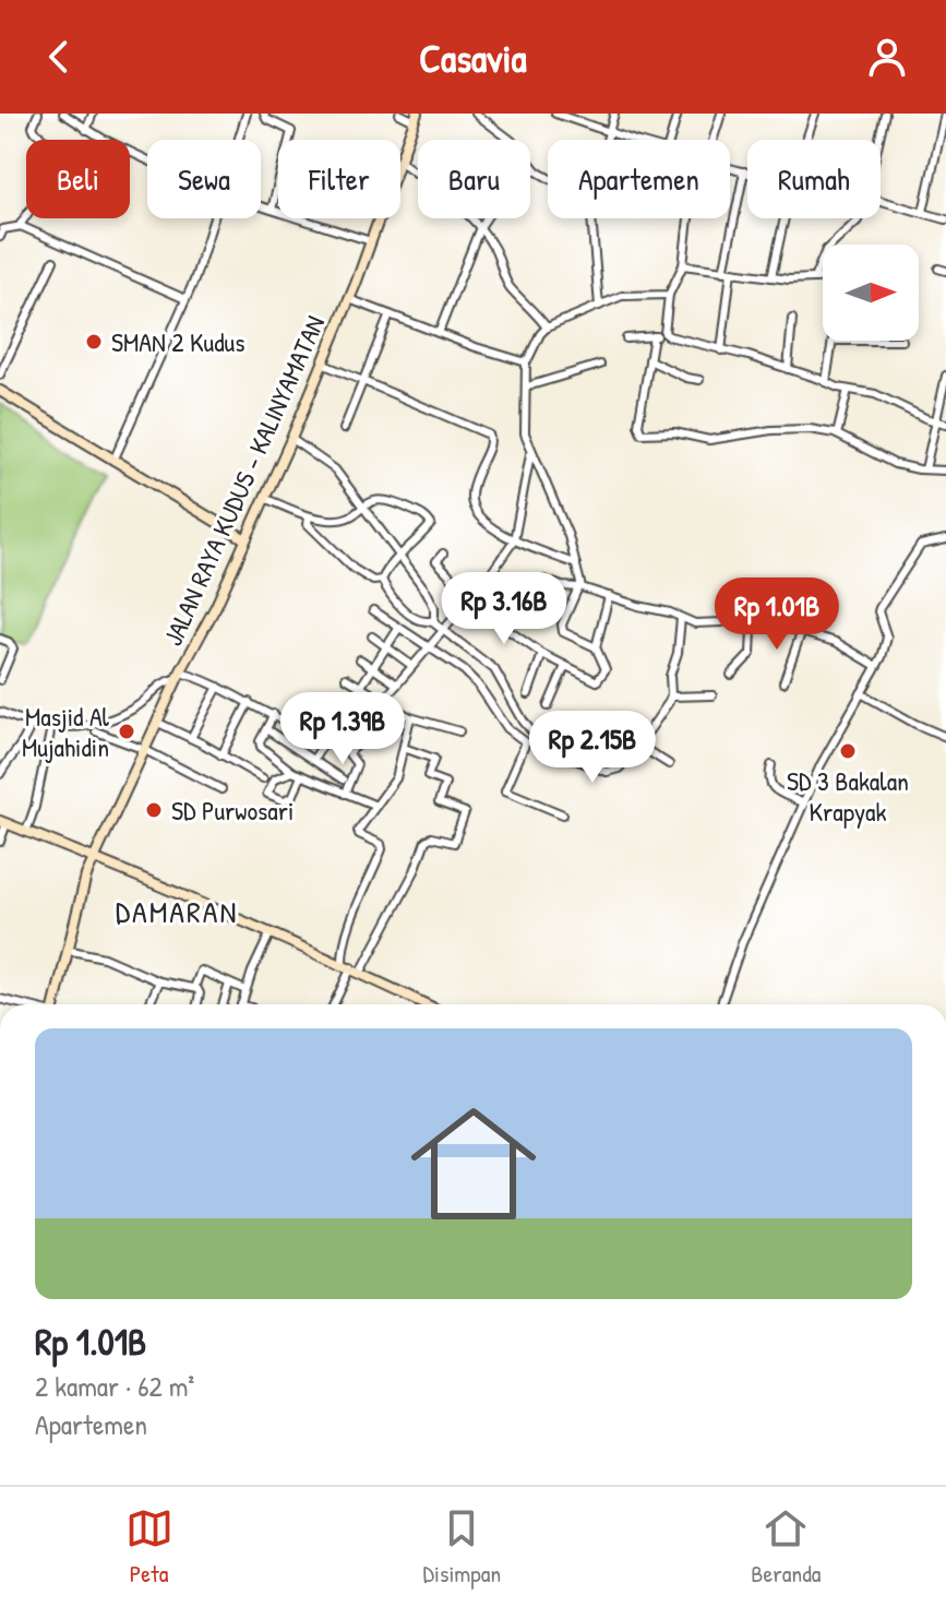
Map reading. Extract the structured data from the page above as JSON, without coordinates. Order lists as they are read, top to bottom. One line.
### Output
{"streets":{"main road":["JALAN RAYA KUDUS - KALINYAMATAN"]},"districts":["DAMARAN"],"places":["SMAN 2 Kudus","Masjid Al Mujahidin","SD 3 Bakalan Krapyak","SD Purwosari"],"north":"right","page":{"header":"Casavia","chip":["Beli","Sewa","Filter","Baru","Apartemen","Rumah"],"price":["Rp 3.16B","Rp 1.01B","Rp 1.39B","Rp 2.15B"],"list":[{"name":"Rp 1.01B","note":"2 kamar · 62 m² · Apartemen"}],"tabs":["Peta","Disimpan","Beranda"]}}
